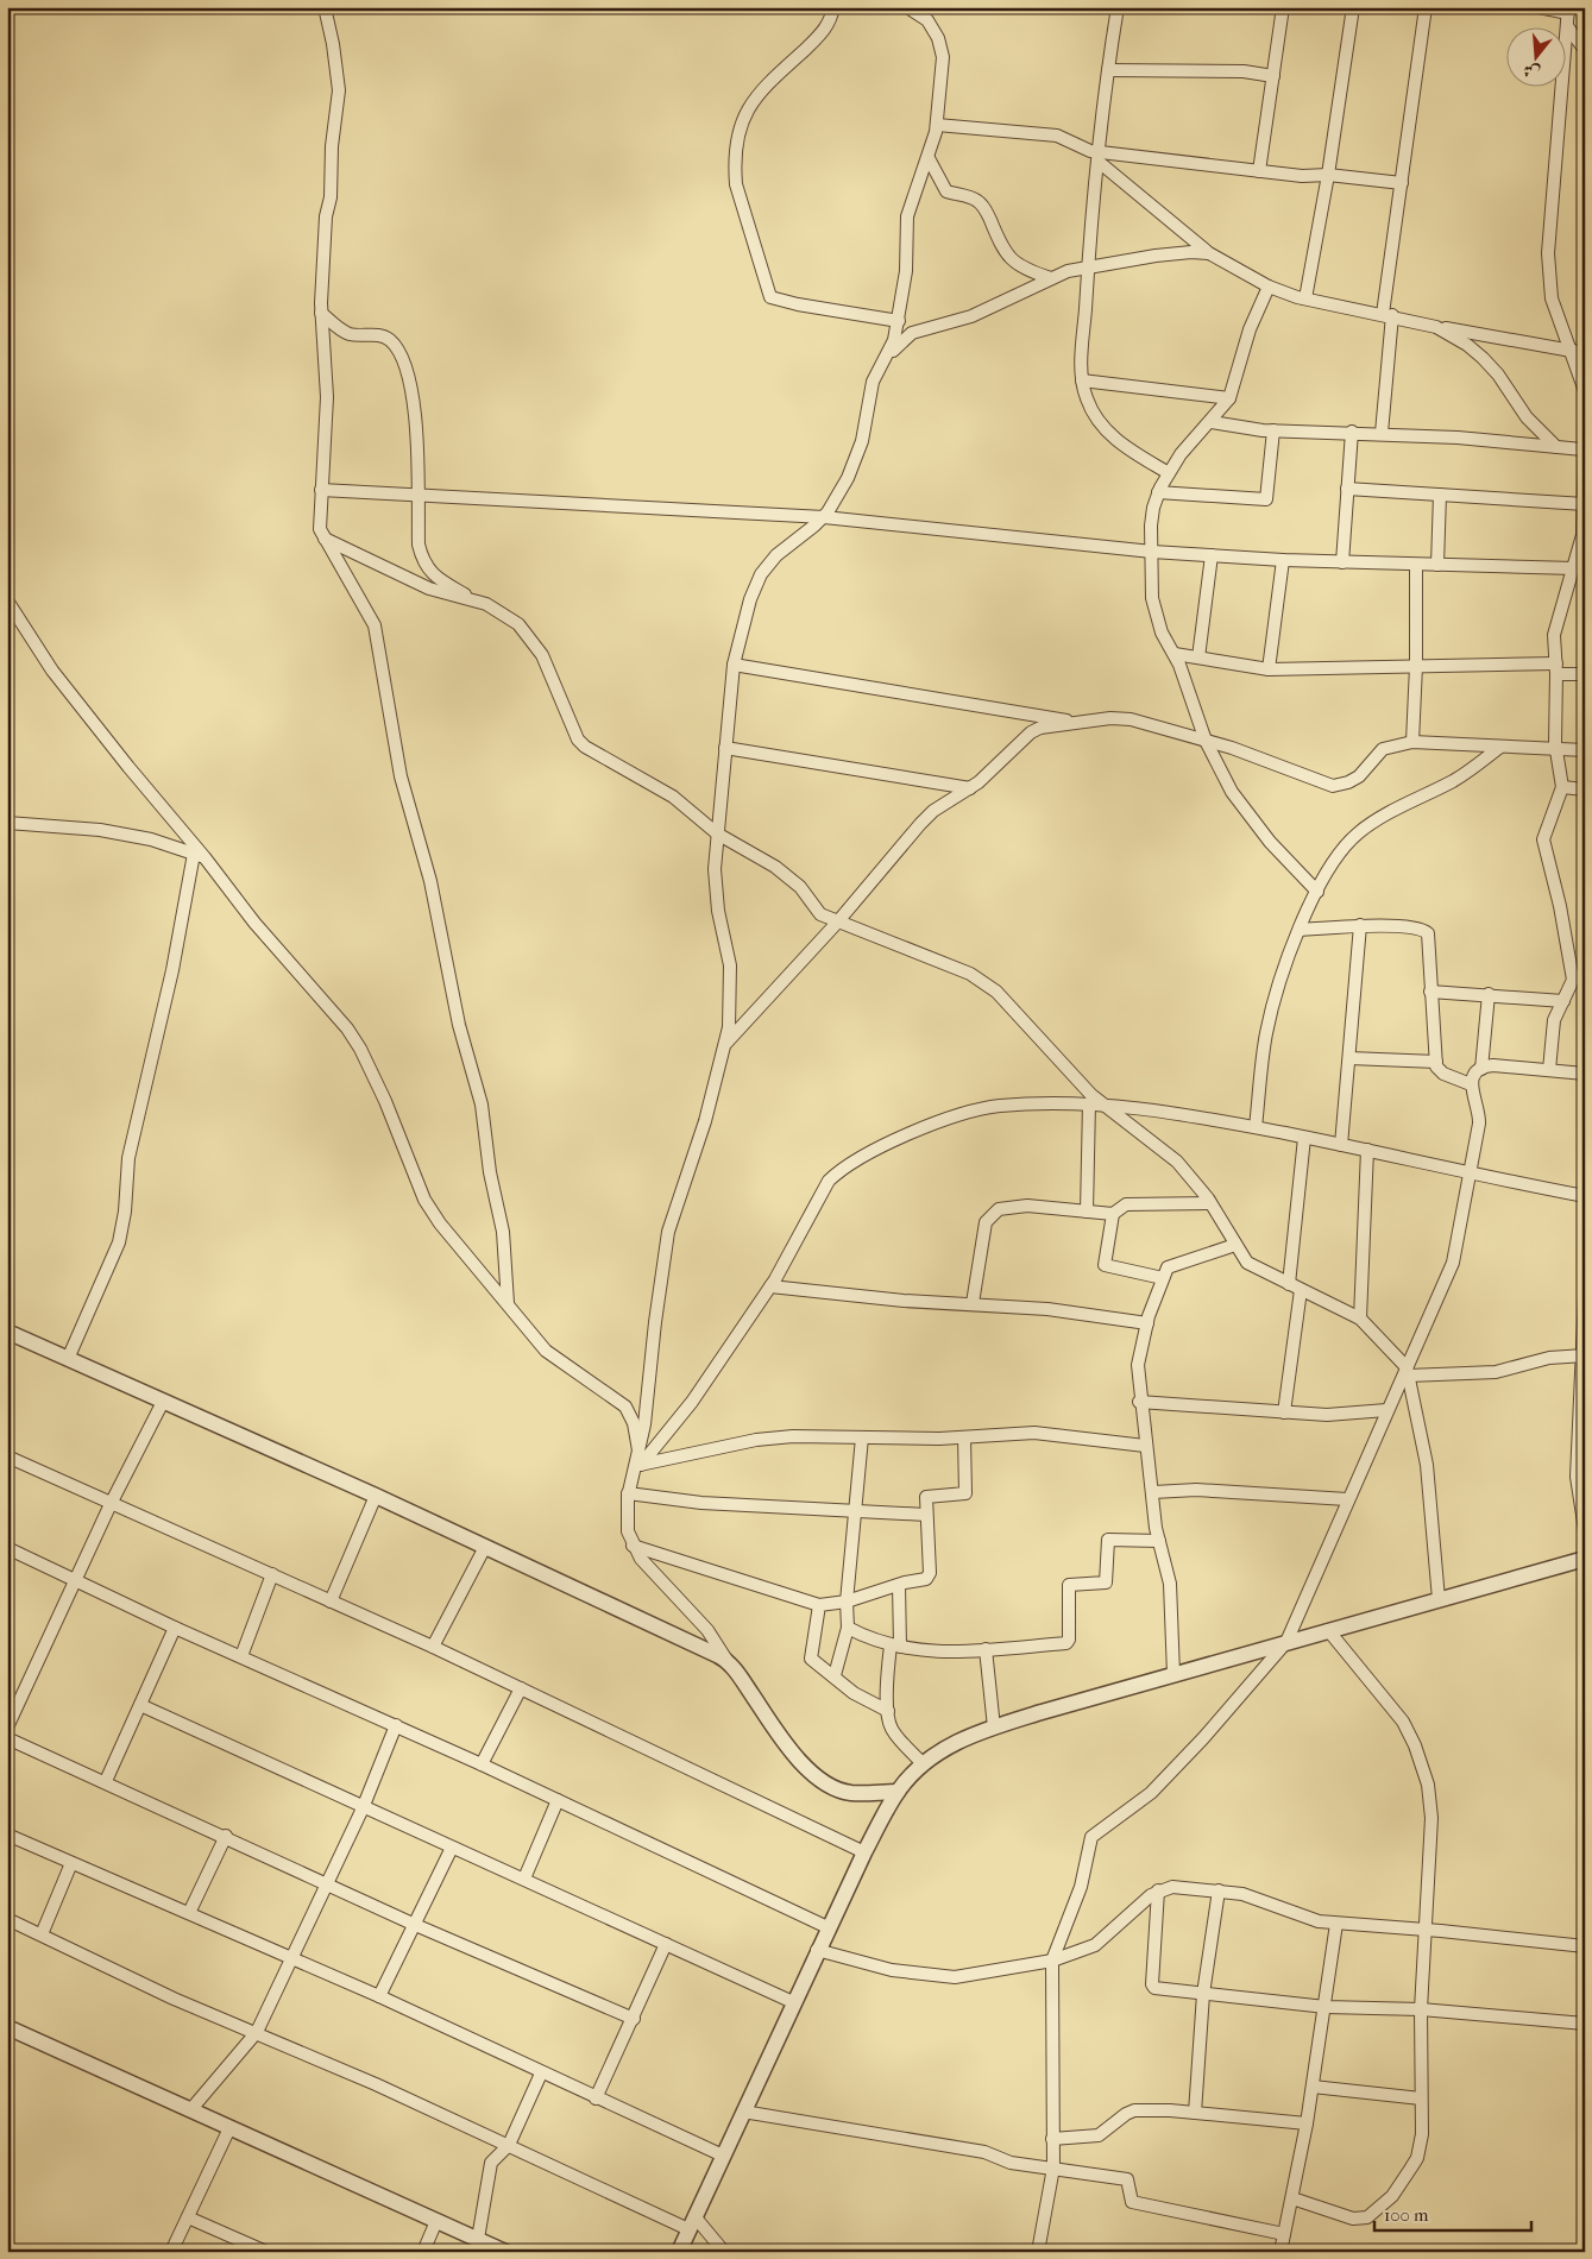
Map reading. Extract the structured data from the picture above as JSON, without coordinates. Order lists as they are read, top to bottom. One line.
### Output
{"scale_bar":"100 m","north":"bottom"}
